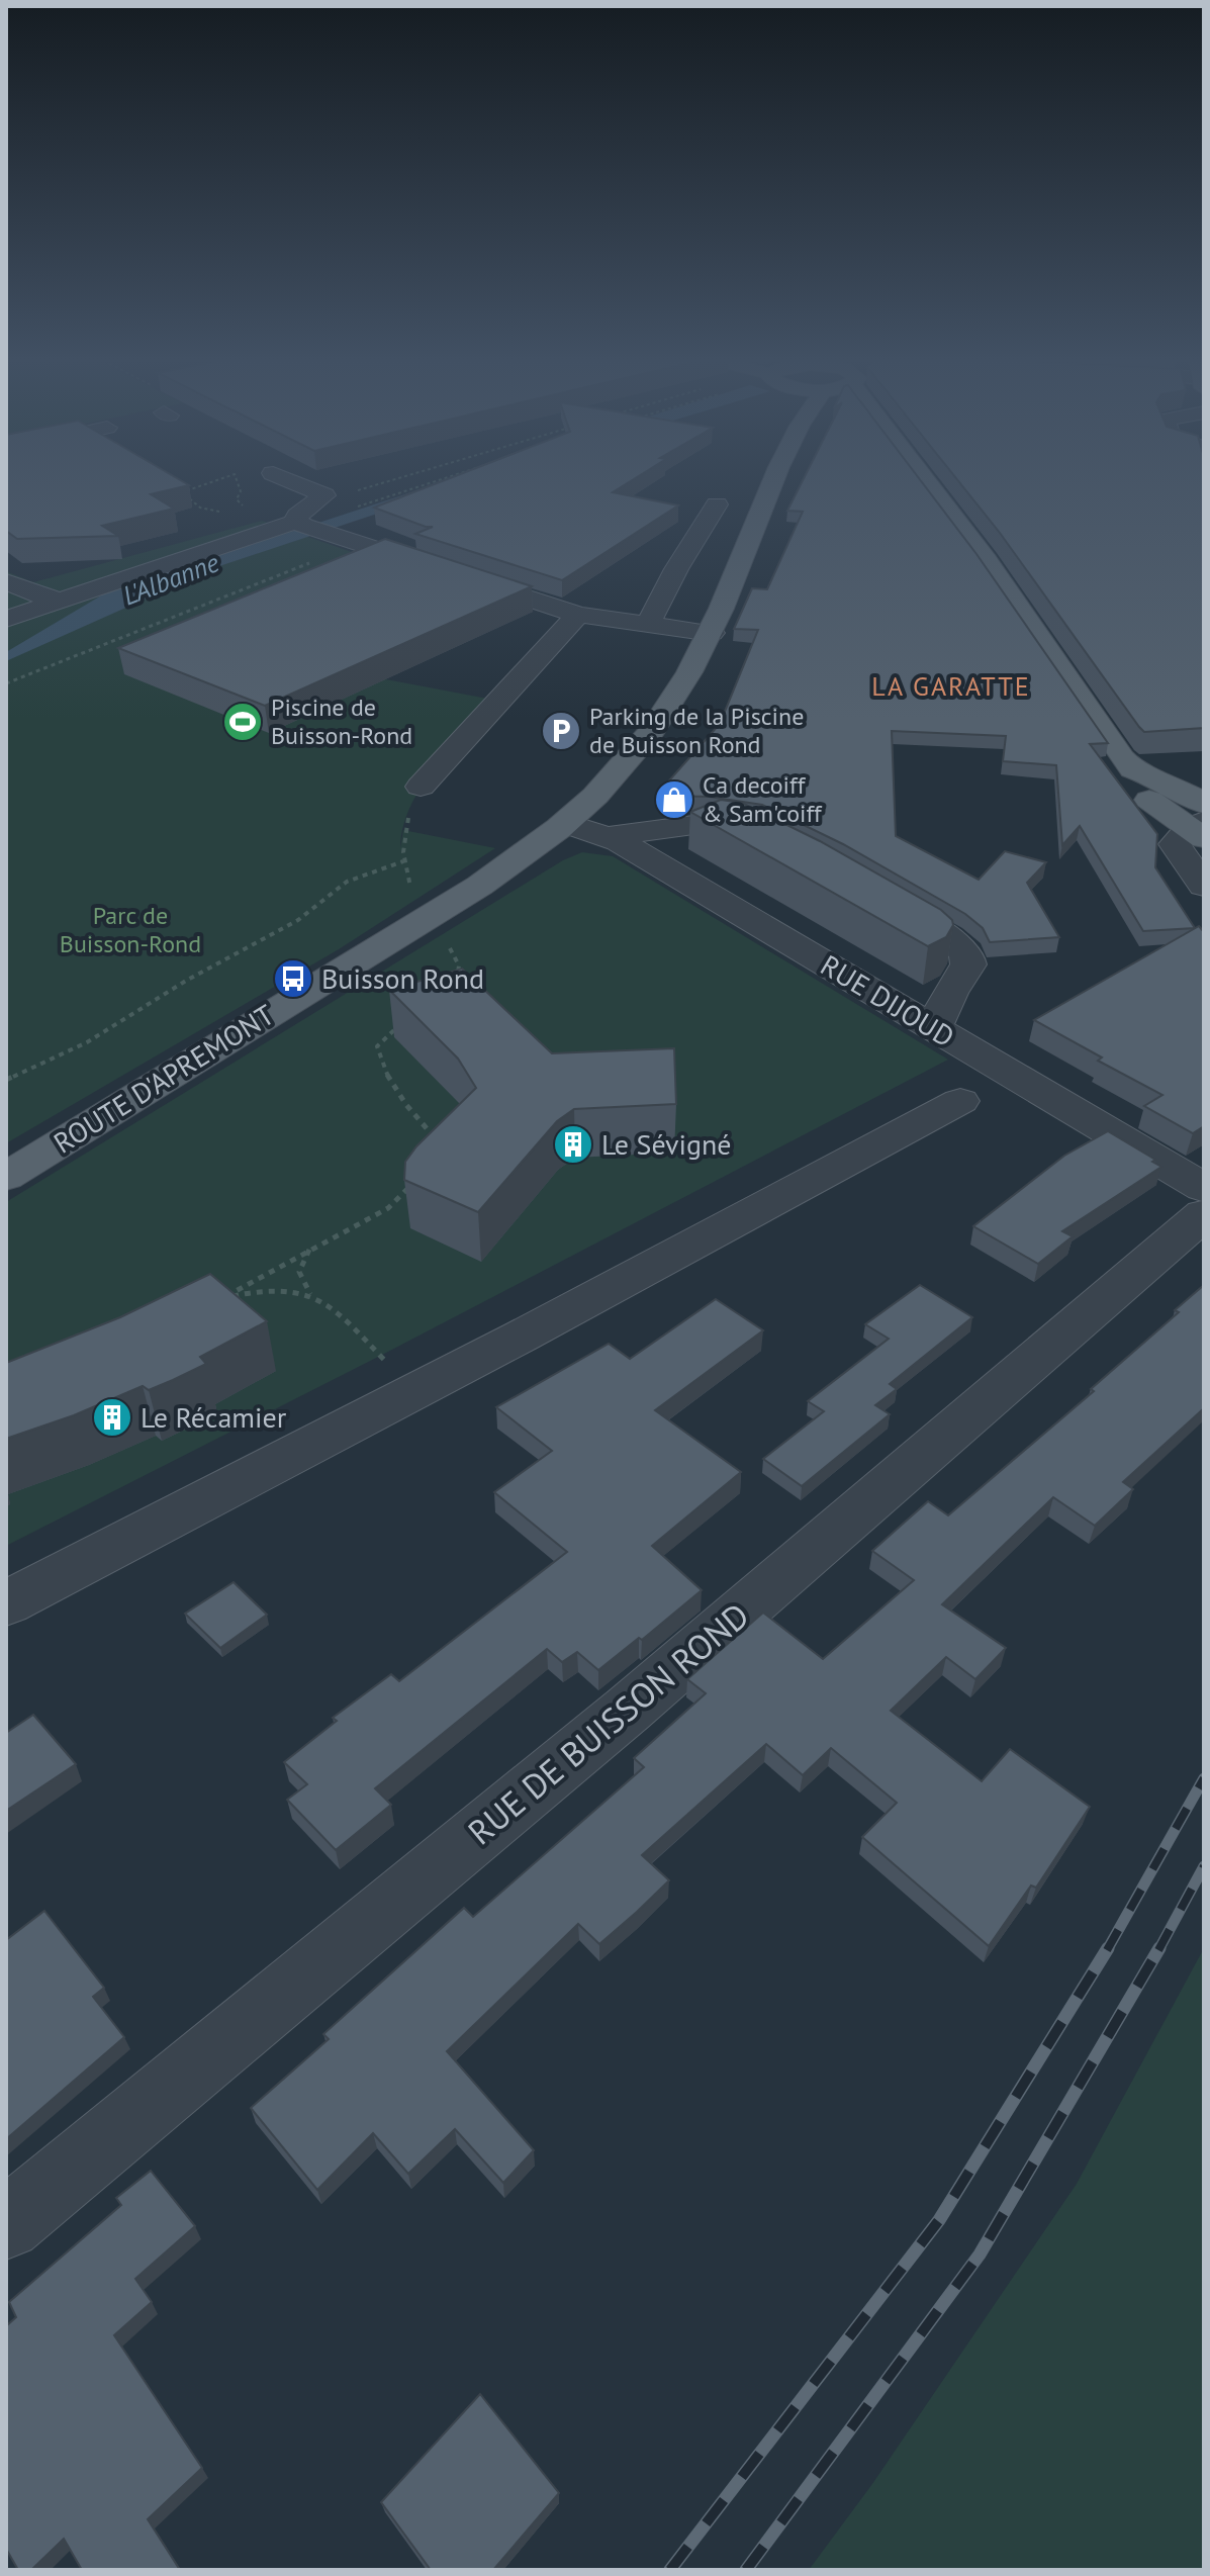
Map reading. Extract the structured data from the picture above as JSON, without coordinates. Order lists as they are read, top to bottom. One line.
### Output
{"streets":{"main road":["ROUTE D'APREMONT"],"street":["RUE DIJOUD","RUE DE BUISSON ROND"]},"crossings":[["RUE DIJOUD","ROUTE D'APREMONT"]],"districts":["LA GARATTE"],"water":["L'Albanne"],"parks":["Parc de Buisson-Rond"],"places":{"sports":["Piscine de Buisson-Rond"],"parking":["Parking de la Piscine de Buisson Rond"],"shop":["Ca decoiff & Sam'coiff"],"bus stop":["Buisson Rond"],"building":["Le Sévigné","Le Récamier"]}}
